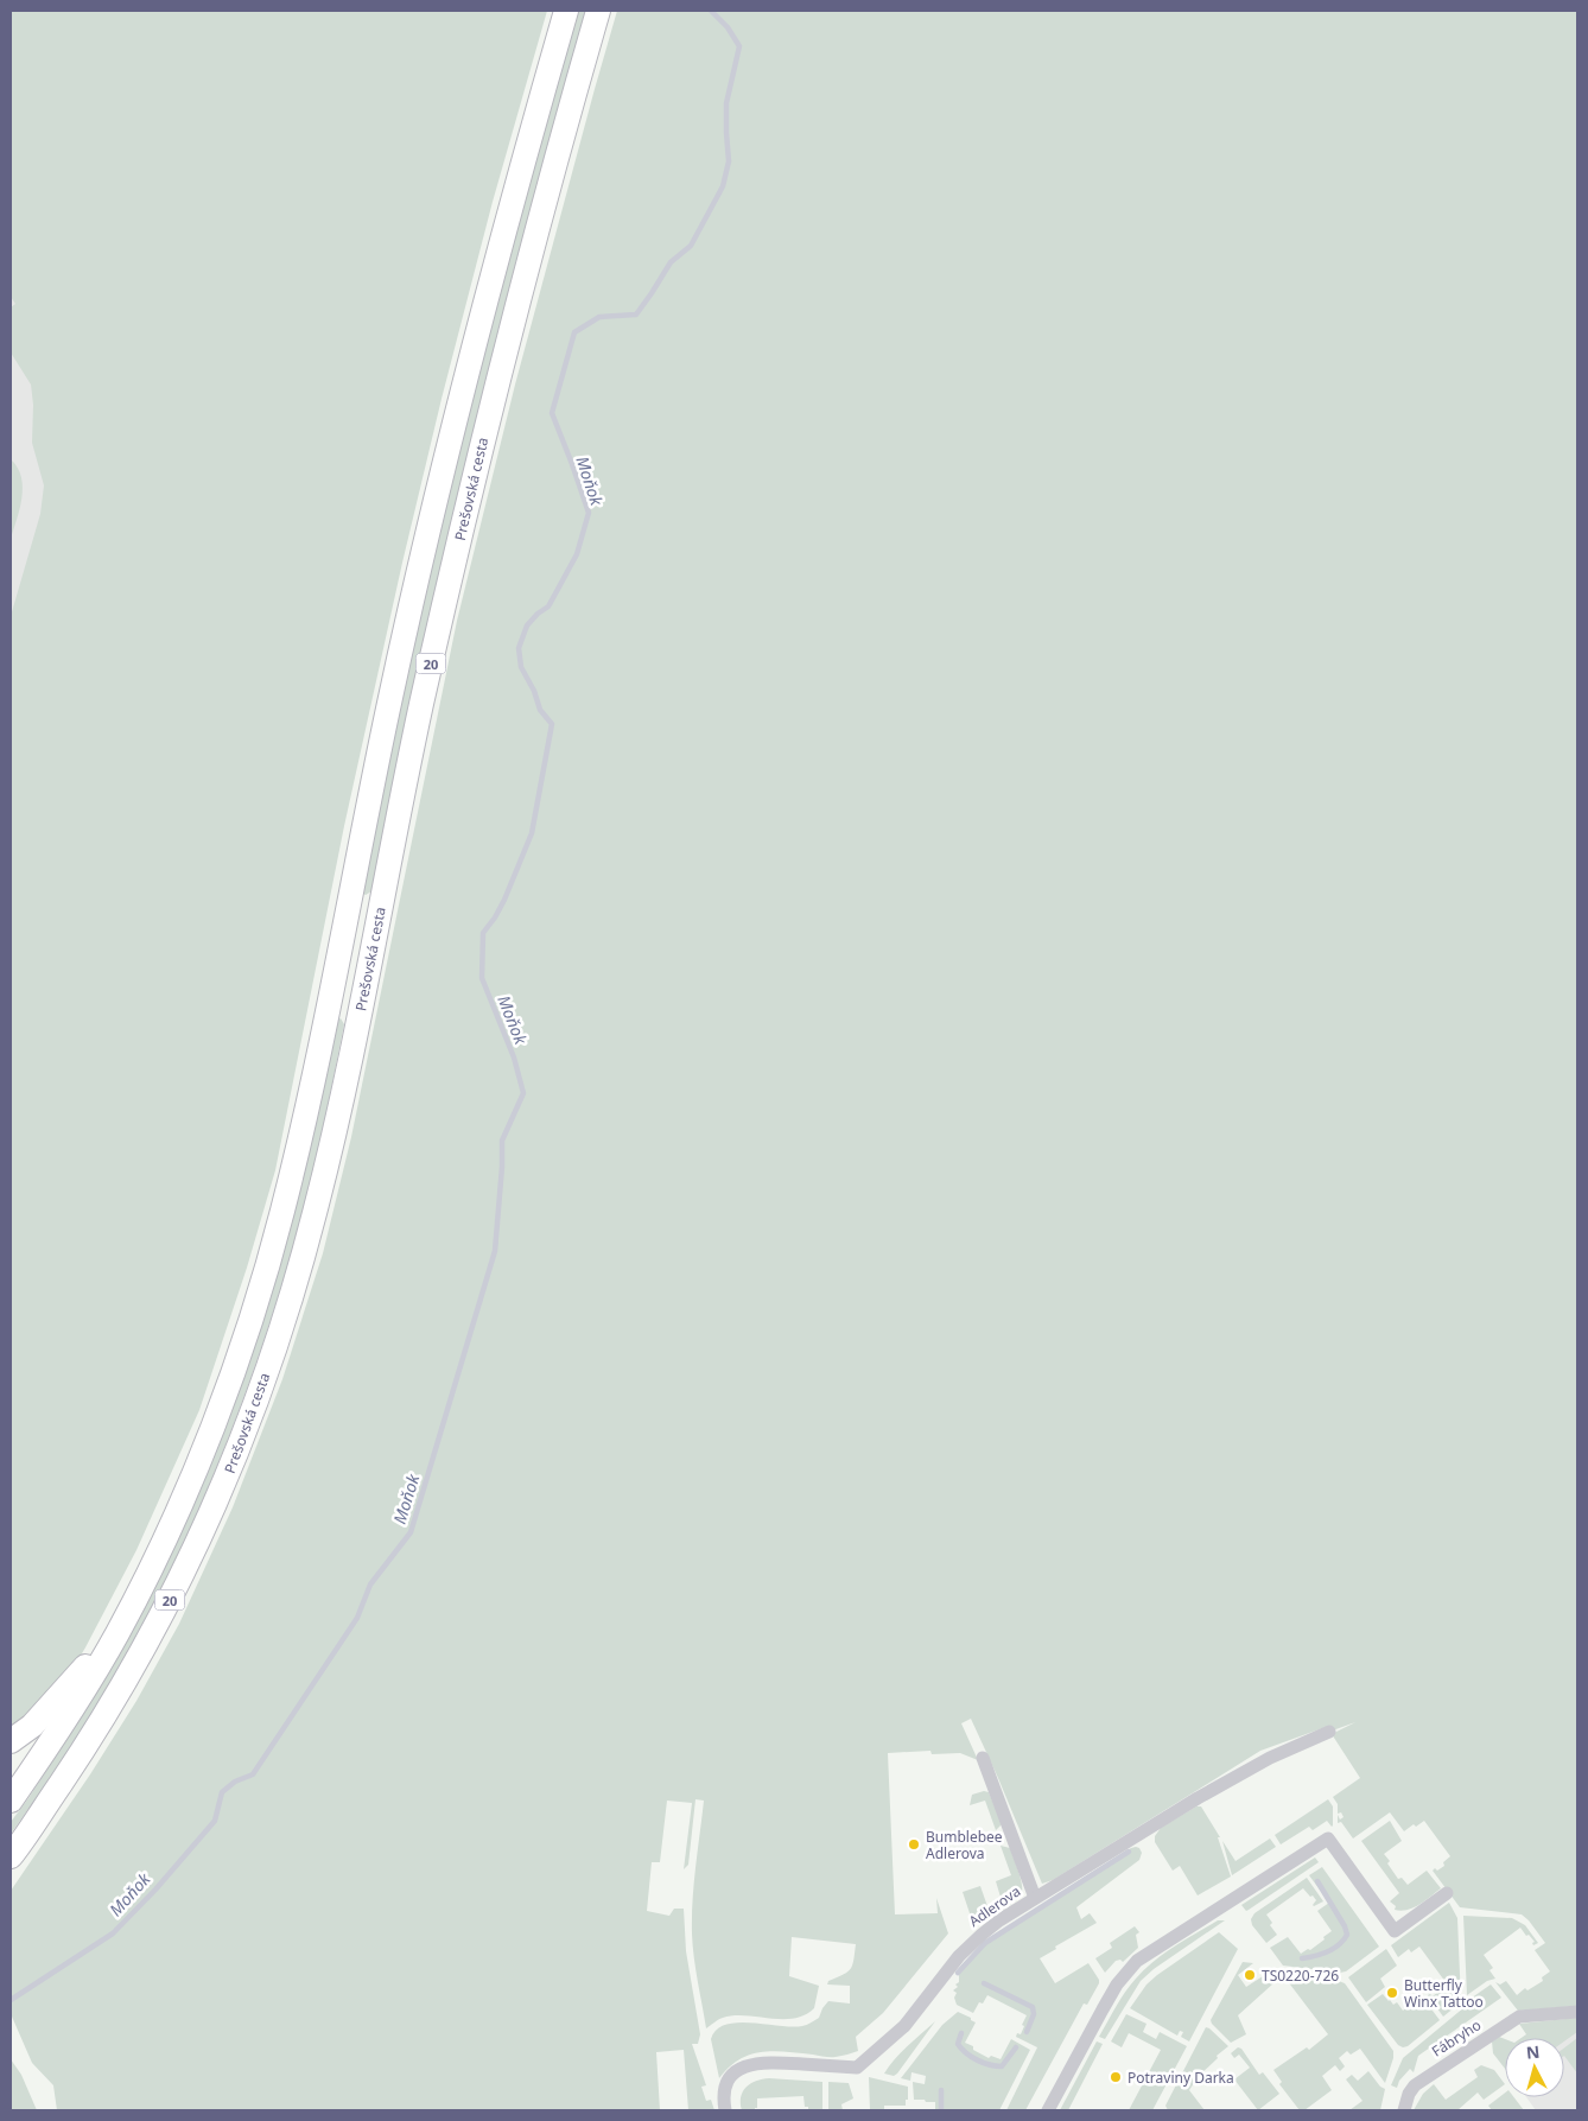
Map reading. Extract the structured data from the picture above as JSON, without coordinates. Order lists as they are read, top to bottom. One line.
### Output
{"streets":{"highway":["Prešovská cesta","20"],"street":["Adlerova","Fábryho"]},"water":["Moňok"],"places":["Bumblebee Adlerova","TS0220-726","Butterfly Winx Tattoo","Potraviny Darka"],"north":"top"}
